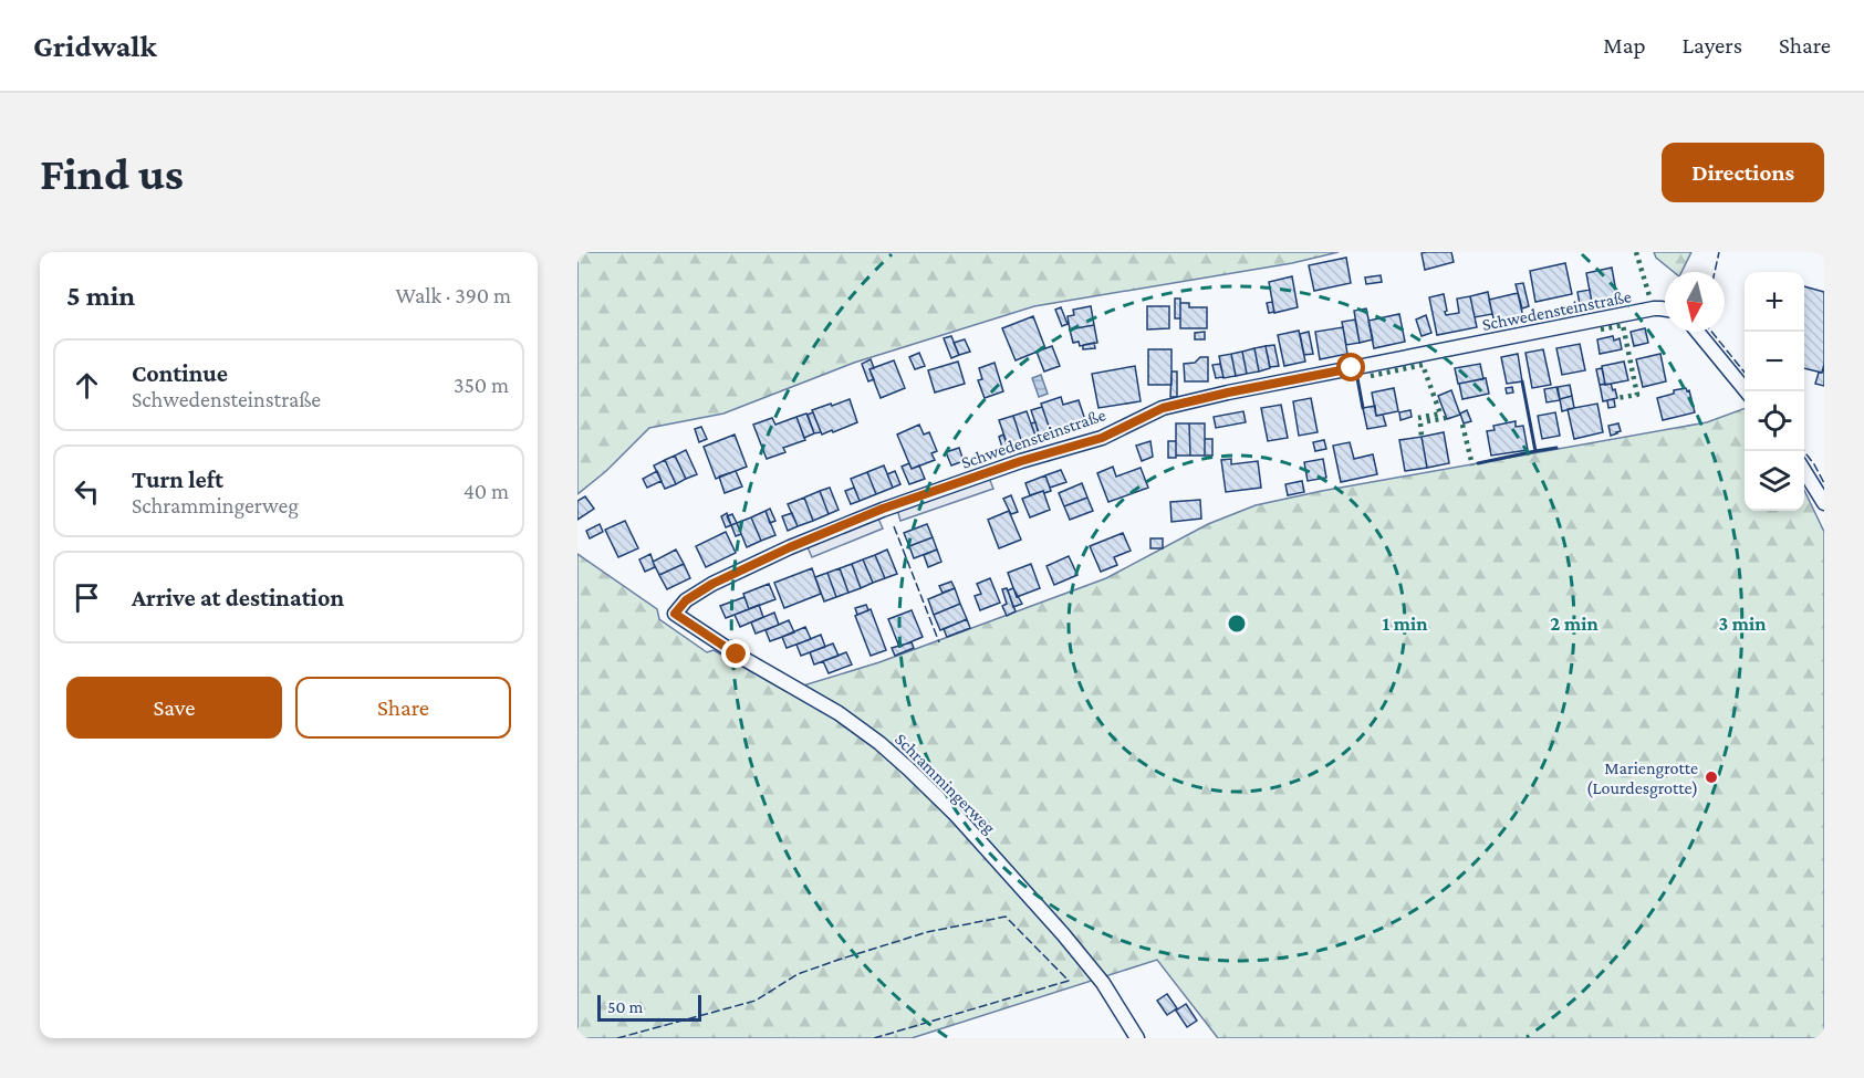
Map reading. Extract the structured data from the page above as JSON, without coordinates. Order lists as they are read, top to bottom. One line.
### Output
{"streets":{"street":["Schwedensteinstraße","Schrammingerweg"]},"crossings":[["Schwedensteinstraße","Schrammingerweg"]],"places":["Mariengrotte (Lourdesgrotte)"],"scale_bar":"50 m","north":"bottom","page":{"header":"Gridwalk","nav":["Map","Layers","Share"],"buttons":["Directions",["Save","Share"]],"title":"Find us","heading":["5 min","Walk · 390 m"],"map_buttons":["+","−"],"list":[["Continue","Schwedensteinstraße","350 m"],["Turn left","Schrammingerweg","40 m"],"Arrive at destination"],"scale":"50 m"},"rings":["1 min","2 min","3 min"]}
